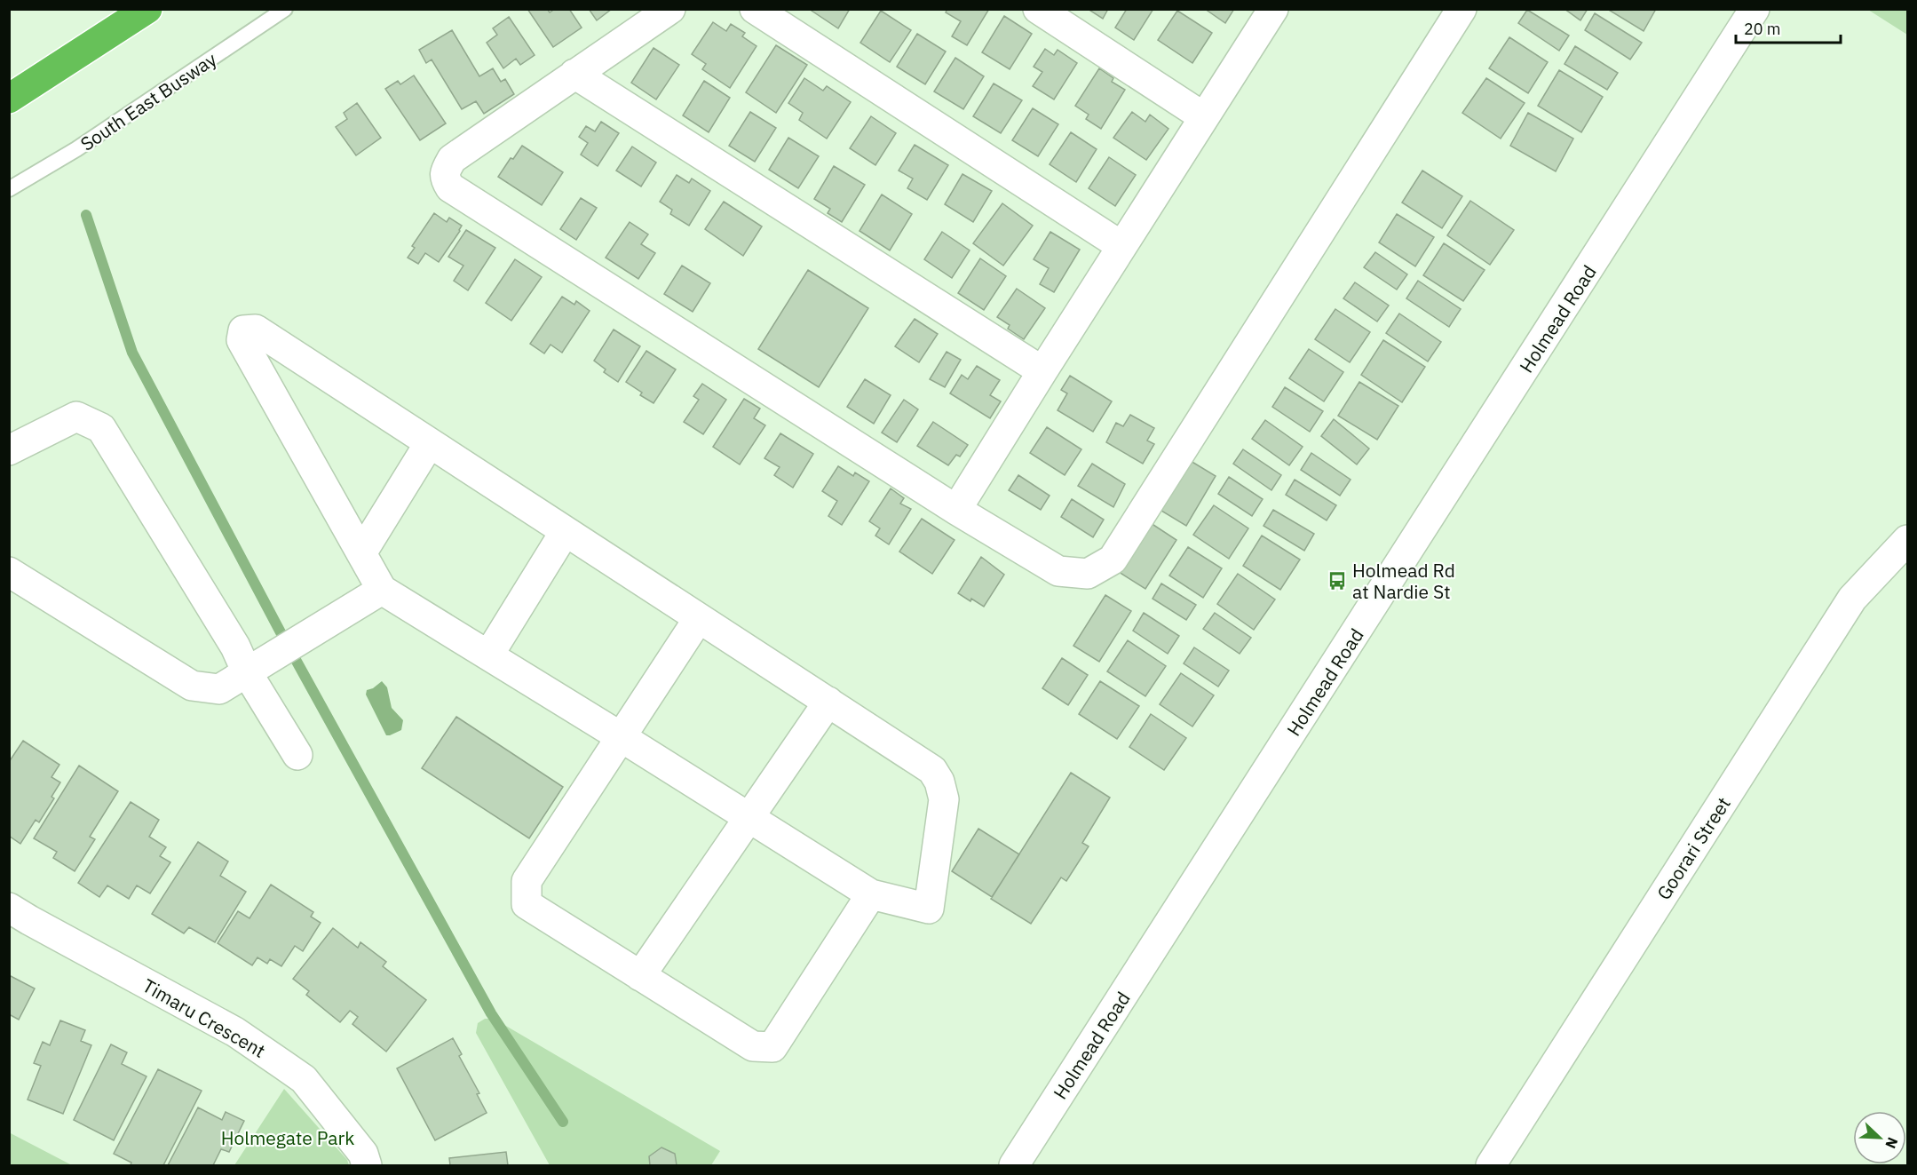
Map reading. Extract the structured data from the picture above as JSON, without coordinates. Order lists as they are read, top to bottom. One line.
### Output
{"streets":{"street":["Holmead Road","Goorari Street","Timaru Crescent"],"lane":["South East Busway"]},"parks":["Holmegate Park"],"places":{"bus stop":["Holmead Rd at Nardie St"]},"scale_bar":"20 m","north":"bottom right"}
